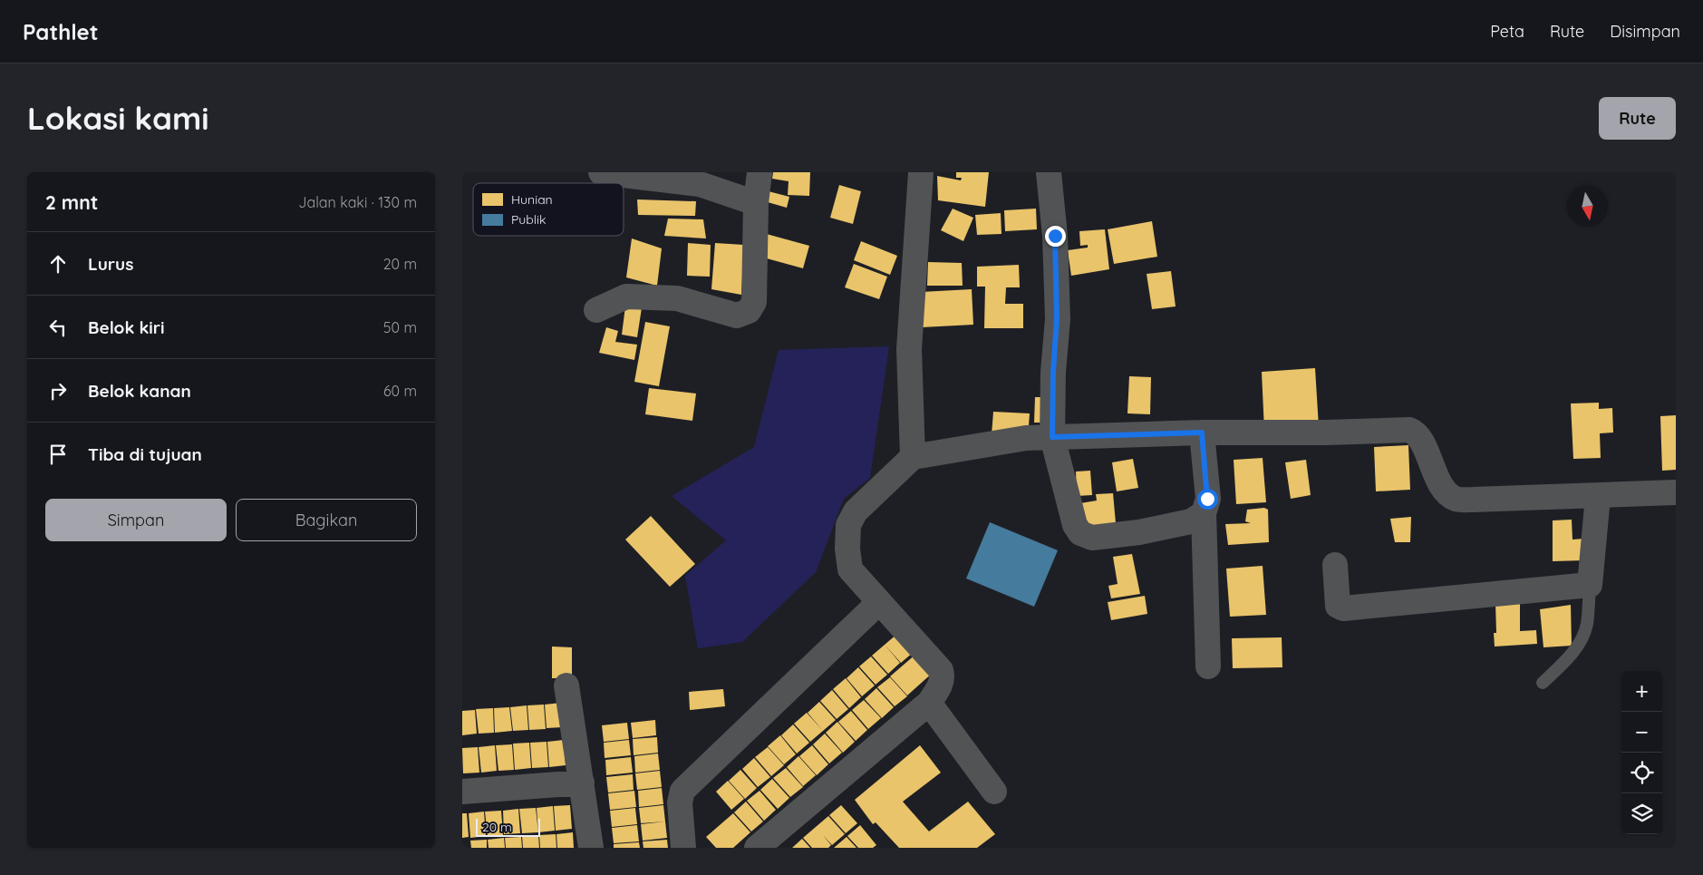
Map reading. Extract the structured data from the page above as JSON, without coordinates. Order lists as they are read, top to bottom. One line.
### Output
{"legend":["Hunian","Publik"],"scale_bar":"20 m","north":"bottom","page":{"header":"Pathlet","nav":["Peta","Rute","Disimpan"],"buttons":["Rute",["Simpan","Bagikan"]],"title":"Lokasi kami","heading":["2 mnt","Jalan kaki · 130 m"],"list":[["Lurus","20 m"],["Belok kiri","50 m"],["Belok kanan","60 m"],"Tiba di tujuan"],"map_buttons":["+","−"],"scale":"20 m"}}
